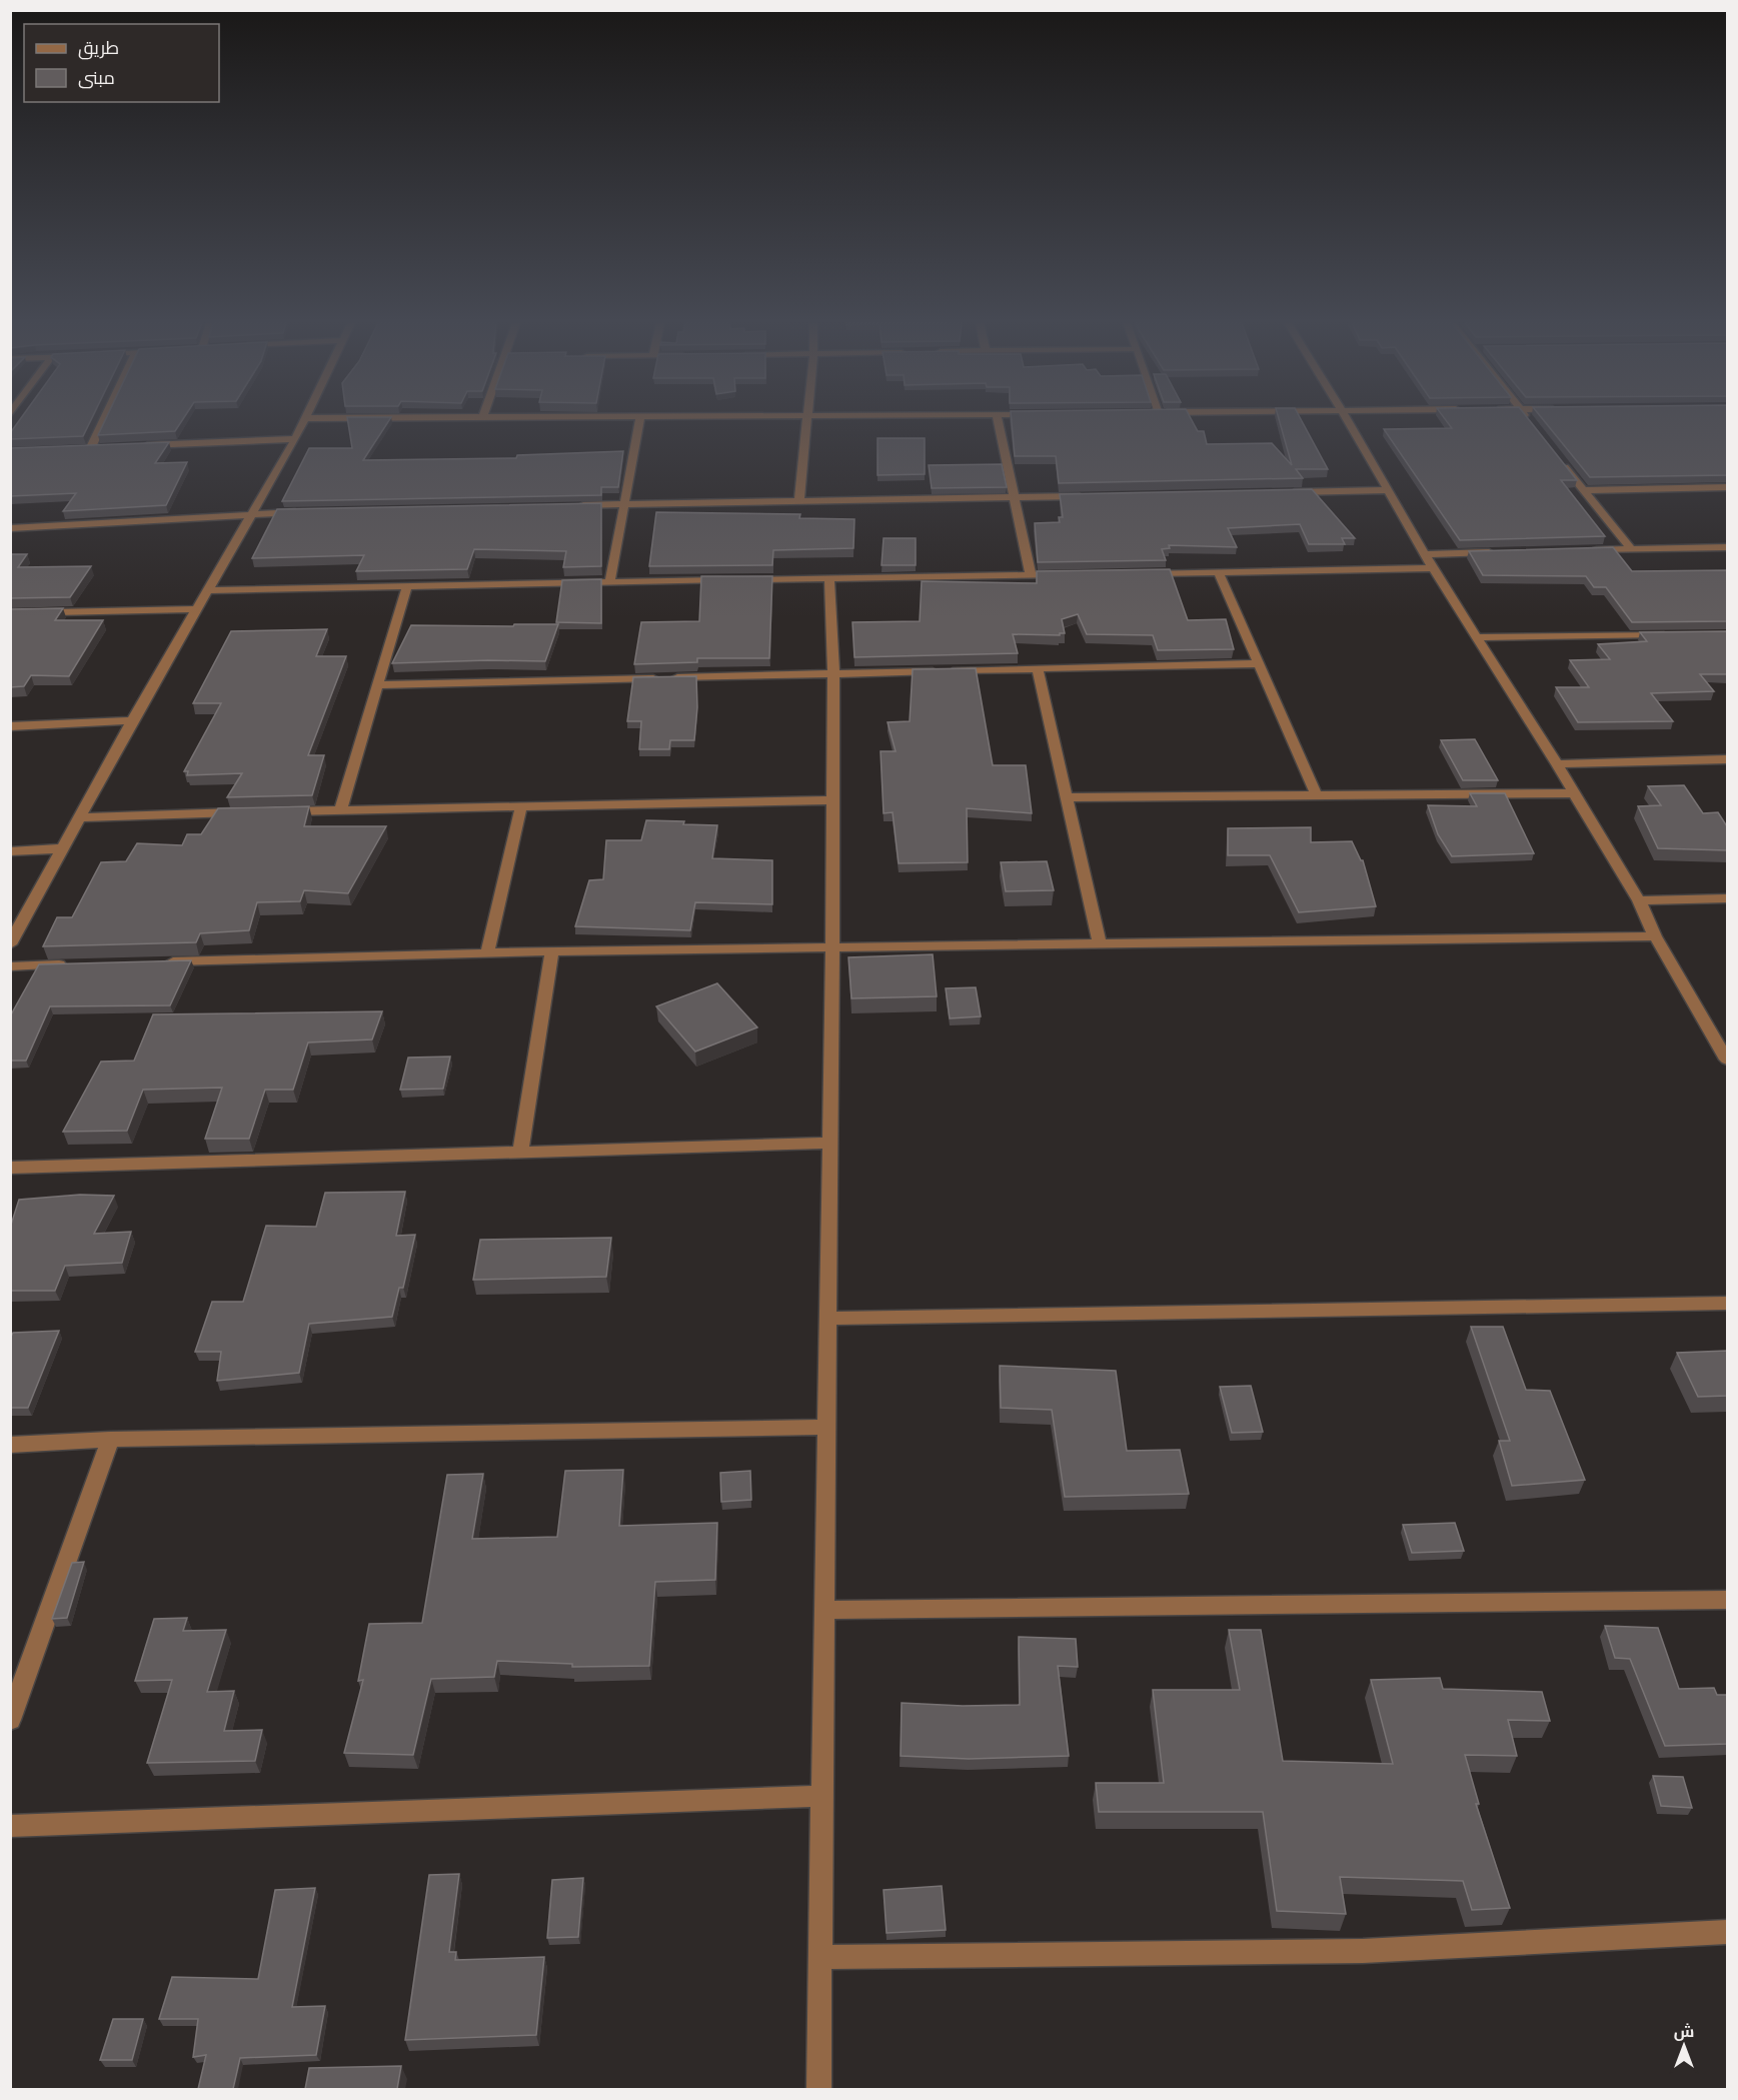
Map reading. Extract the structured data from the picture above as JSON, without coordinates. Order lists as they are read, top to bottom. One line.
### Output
{"legend":["طريق","مبنى"],"north":"top"}
